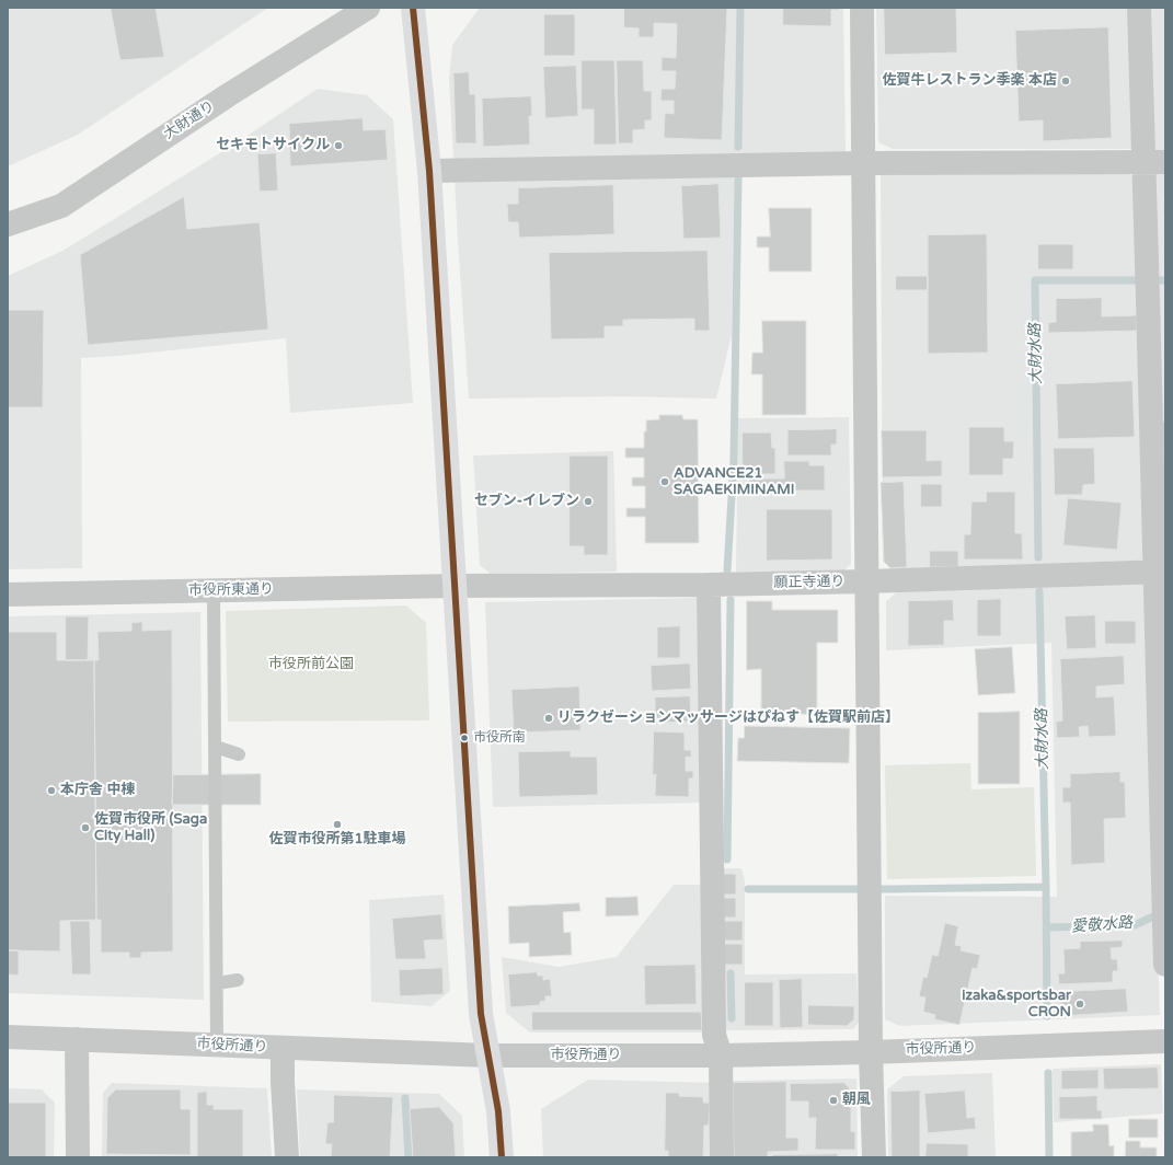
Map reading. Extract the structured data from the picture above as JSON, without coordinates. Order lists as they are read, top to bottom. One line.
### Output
{"streets":{"street":["大財通り","願正寺通り","市役所東通り","市役所通り"]},"crossings":[["願正寺通り","市役所東通り"]],"water":["大財水路","愛敬水路"],"parks":["市役所前公園"],"places":["佐賀牛レストラン季楽 本店","セキモトサイクル","ADVANCE21 SAGAEKIMINAMI","セブン-イレブン","リラクゼーションマッサージはぴねす【佐賀駅前店】","市役所南","本庁舎 中棟","佐賀市役所第1駐車場","佐賀市役所 (Saga City Hall)","izaka&sportsbar CRON","朝風"]}
